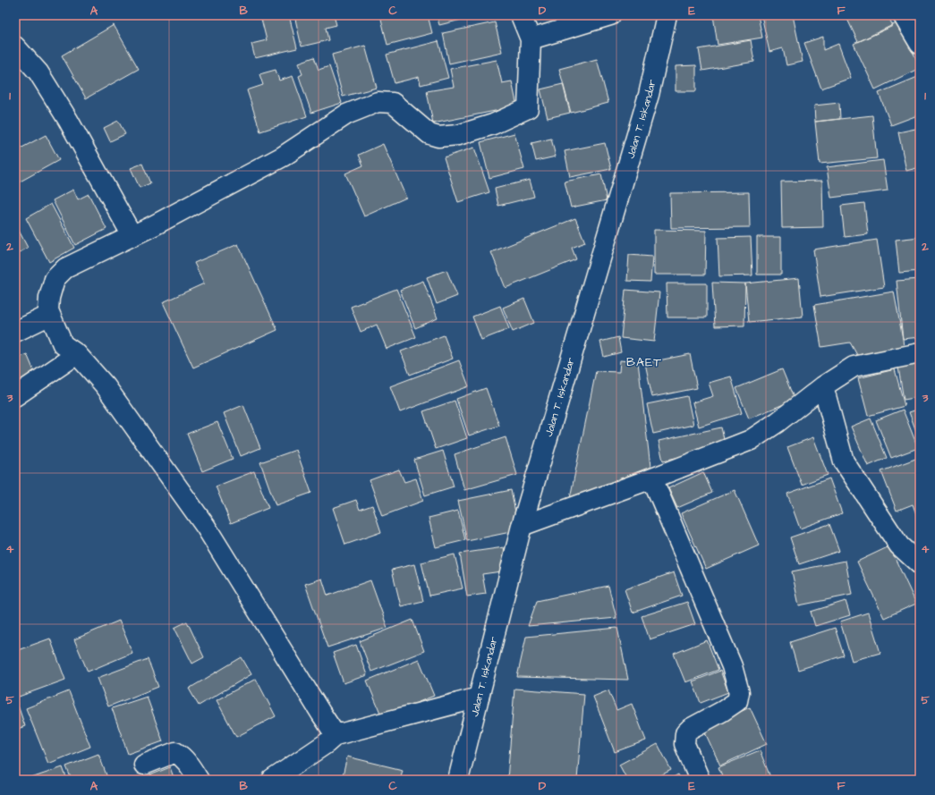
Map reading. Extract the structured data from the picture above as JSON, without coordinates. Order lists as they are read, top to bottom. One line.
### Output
{"streets":{"street":["Jalan T. Iskandar"]},"districts":["BAET"],"grid":{"columns":["A","B","C","D","E","F"],"rows":["1","2","3","4","5"]}}
